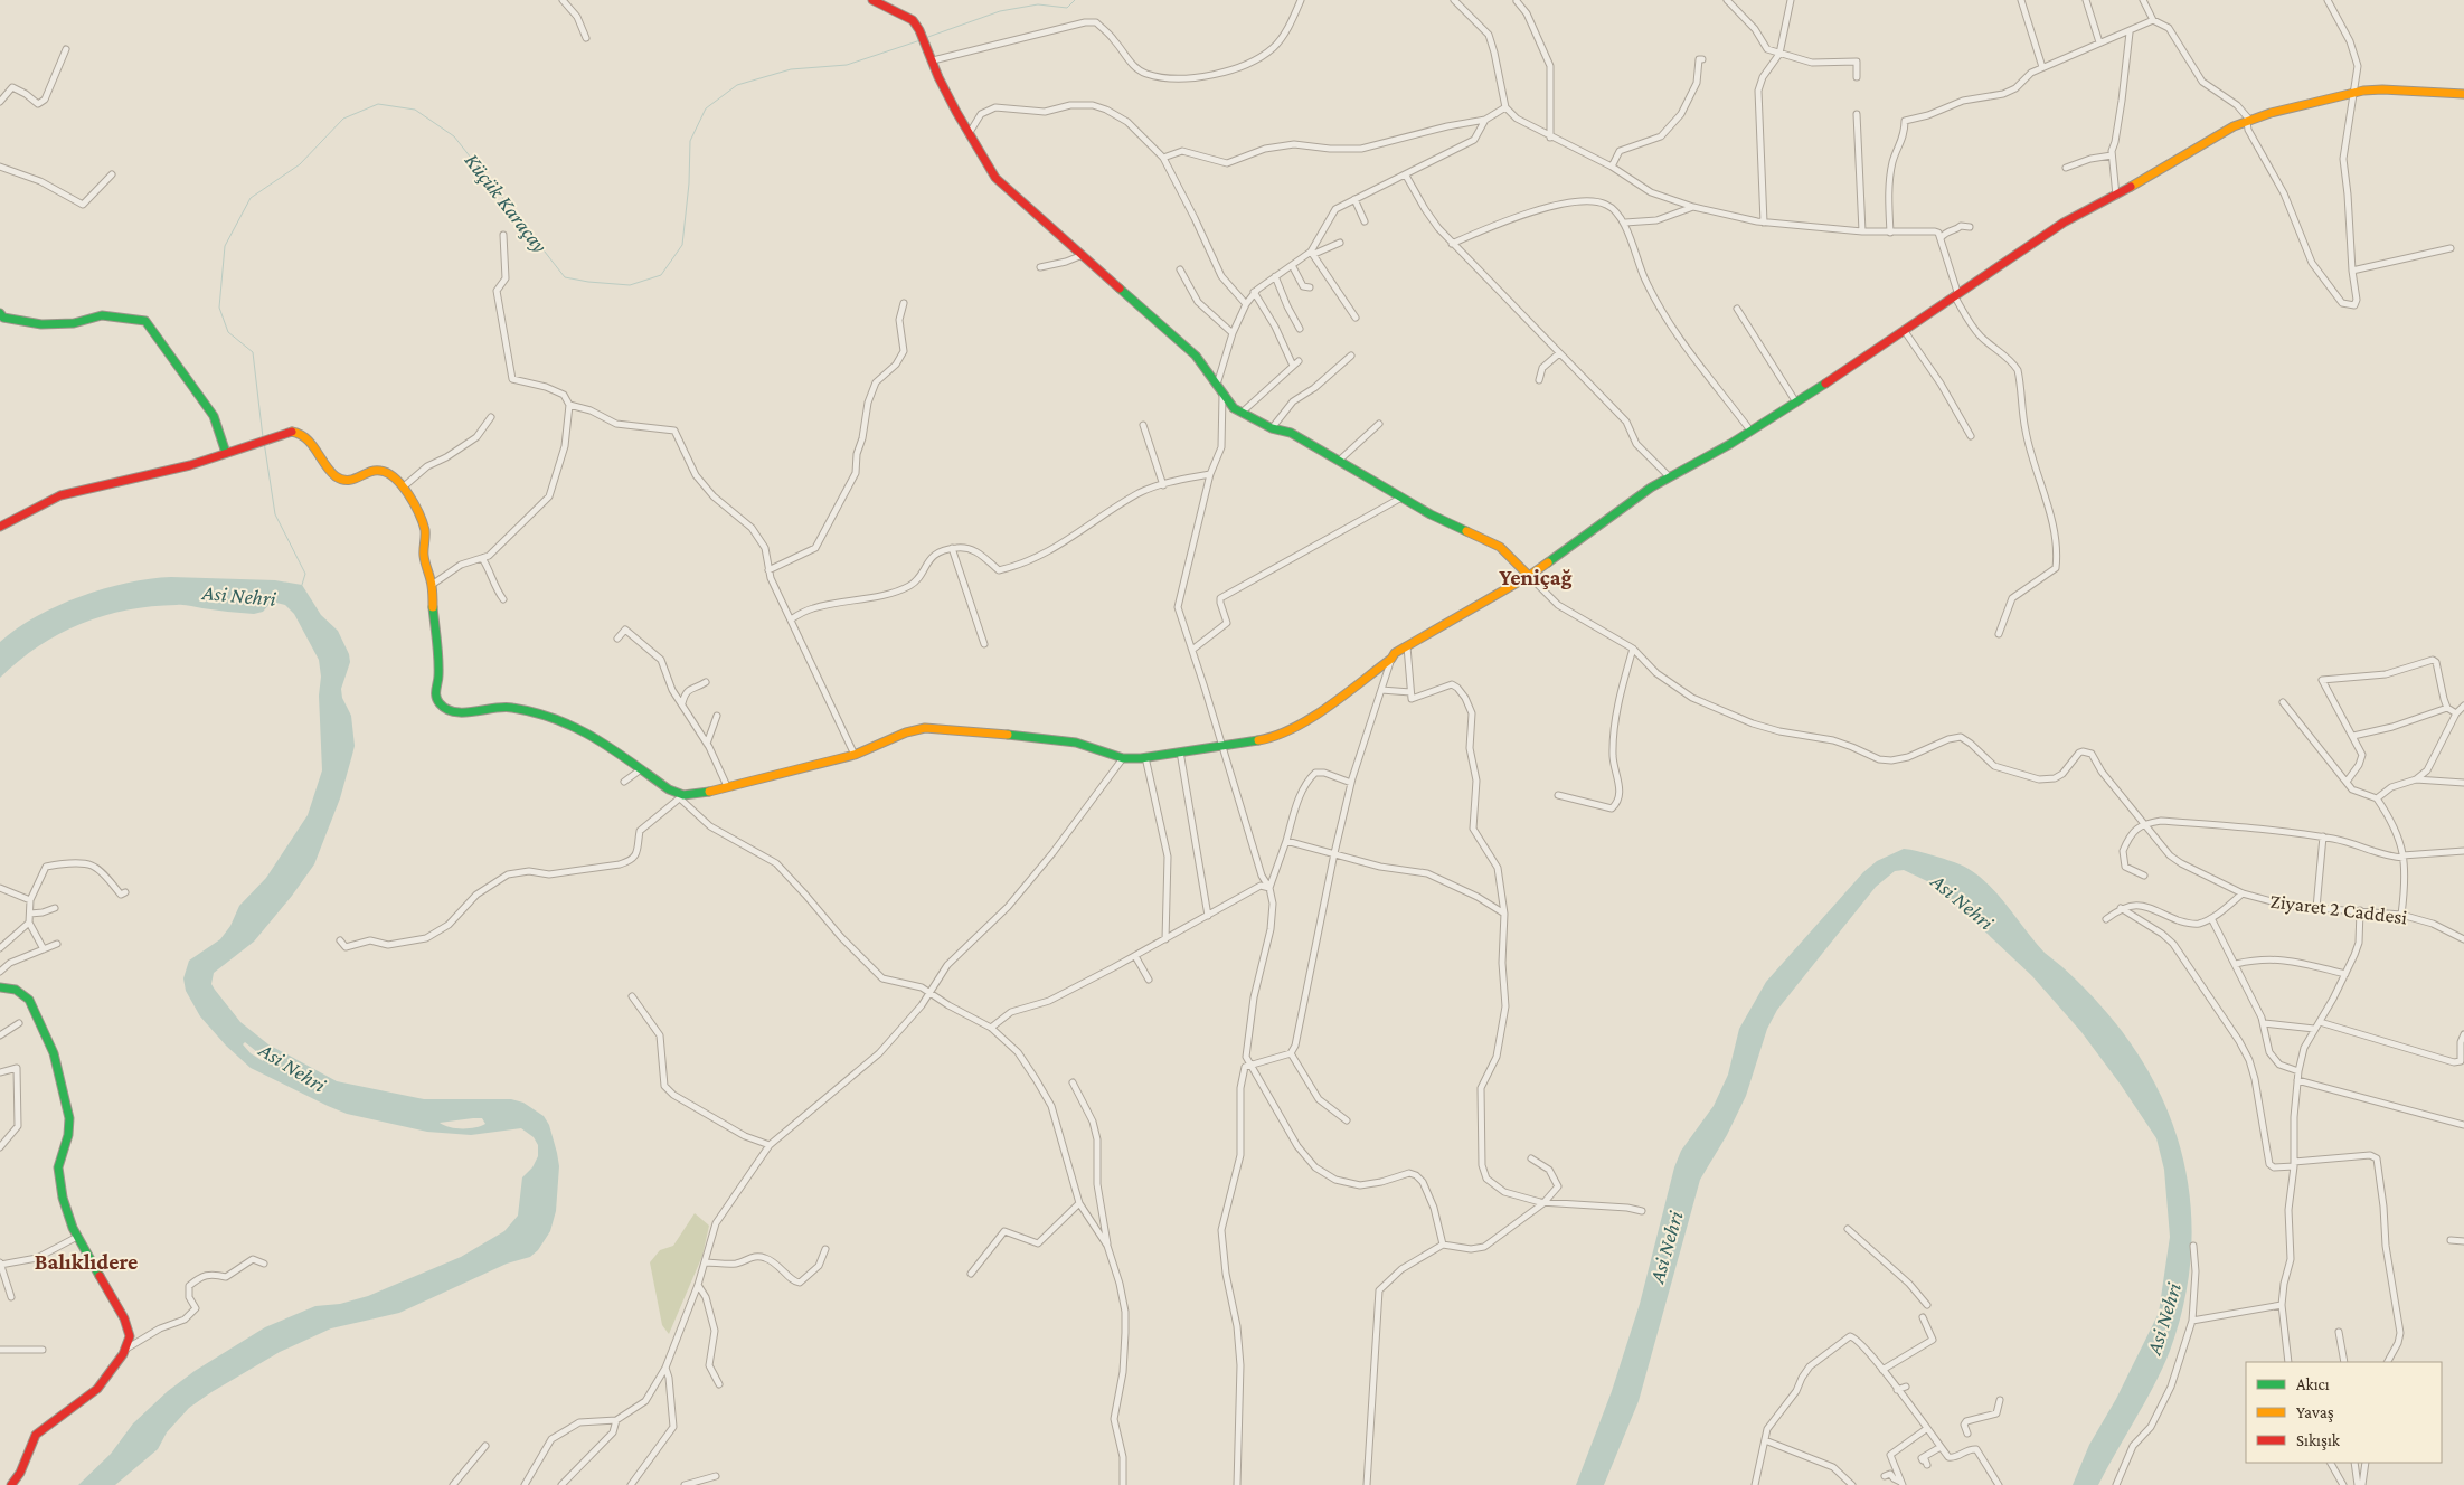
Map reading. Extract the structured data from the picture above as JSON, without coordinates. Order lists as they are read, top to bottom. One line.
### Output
{"streets":{"street":["Ziyaret 2 Caddesi"]},"districts":["Yeniçağ","Balıklıdere"],"water":["Küçük Karaçay","Asi Nehri"],"legend":["Akıcı","Yavaş","Sıkışık"]}
